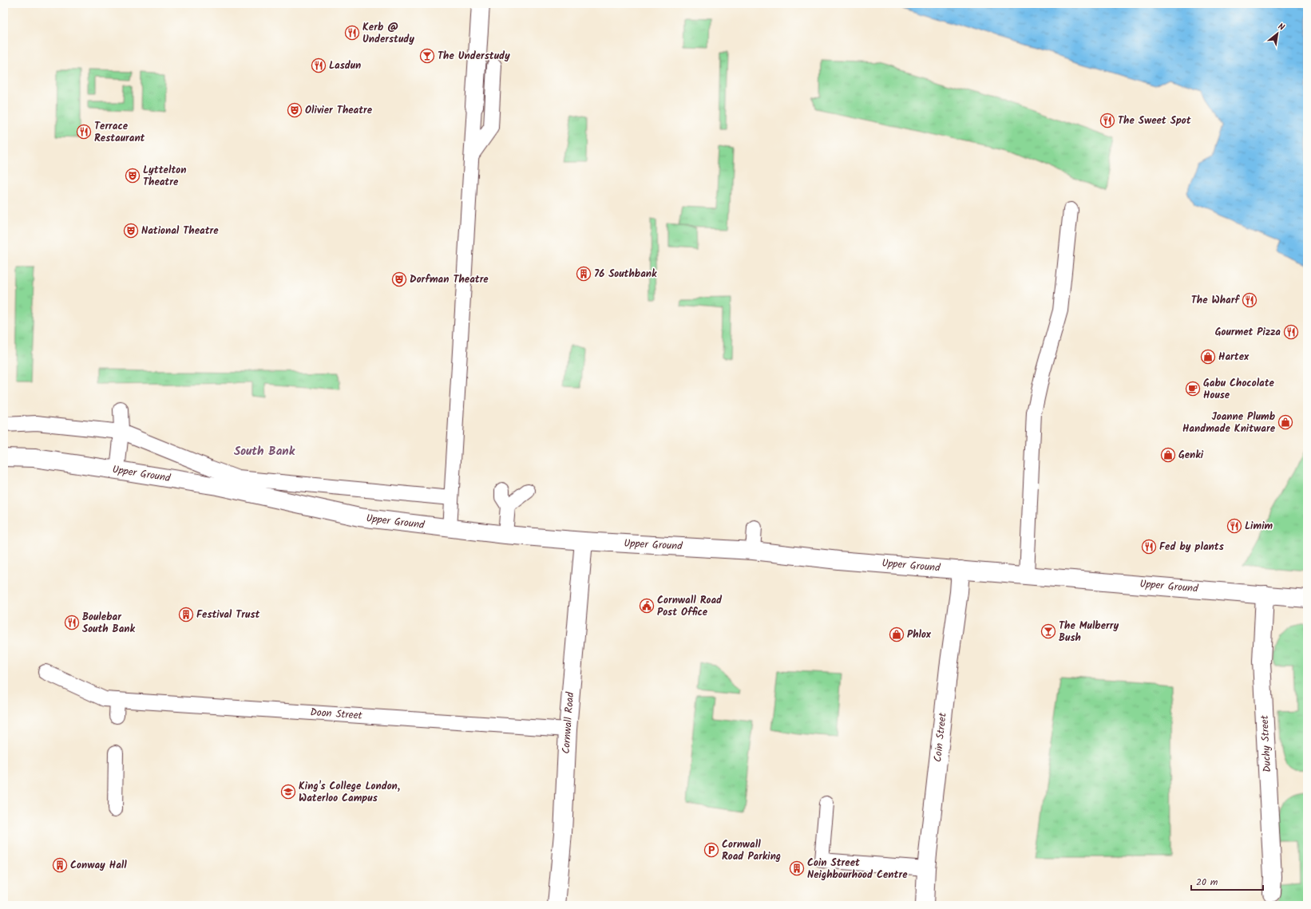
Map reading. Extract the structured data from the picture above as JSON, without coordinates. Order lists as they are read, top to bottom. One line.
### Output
{"streets":{"street":["Upper Ground","Cornwall Road","Coin Street","Duchy Street"],"lane":["Doon Street"]},"crossings":[["Upper Ground","Cornwall Road"],["Upper Ground","Coin Street"],["Upper Ground","Duchy Street"],["Doon Street","Cornwall Road"]],"districts":["South Bank"],"places":{"restaurant":["Kerb @ Understudy","Lasdun","The Sweet Spot","Terrace Restaurant","The Wharf","Gourmet Pizza","Limim","Fed by plants","Boulebar South Bank"],"bar":["The Understudy","The Mulberry Bush"],"theatre":["Olivier Theatre","Lyttelton Theatre","National Theatre","Dorfman Theatre"],"building":["76 Southbank","Festival Trust","Conway Hall","Coin Street Neighbourhood Centre"],"shop":["Hartex","Joanne Plumb Handmade Knitware","Genki","Phlox"],"cafe":["Gabu Chocolate House"],"public building":["Cornwall Road Post Office"],"school or university":["King's College London, Waterloo Campus"],"parking":["Cornwall Road Parking"]},"scale_bar":"20 m","north":"top right"}
